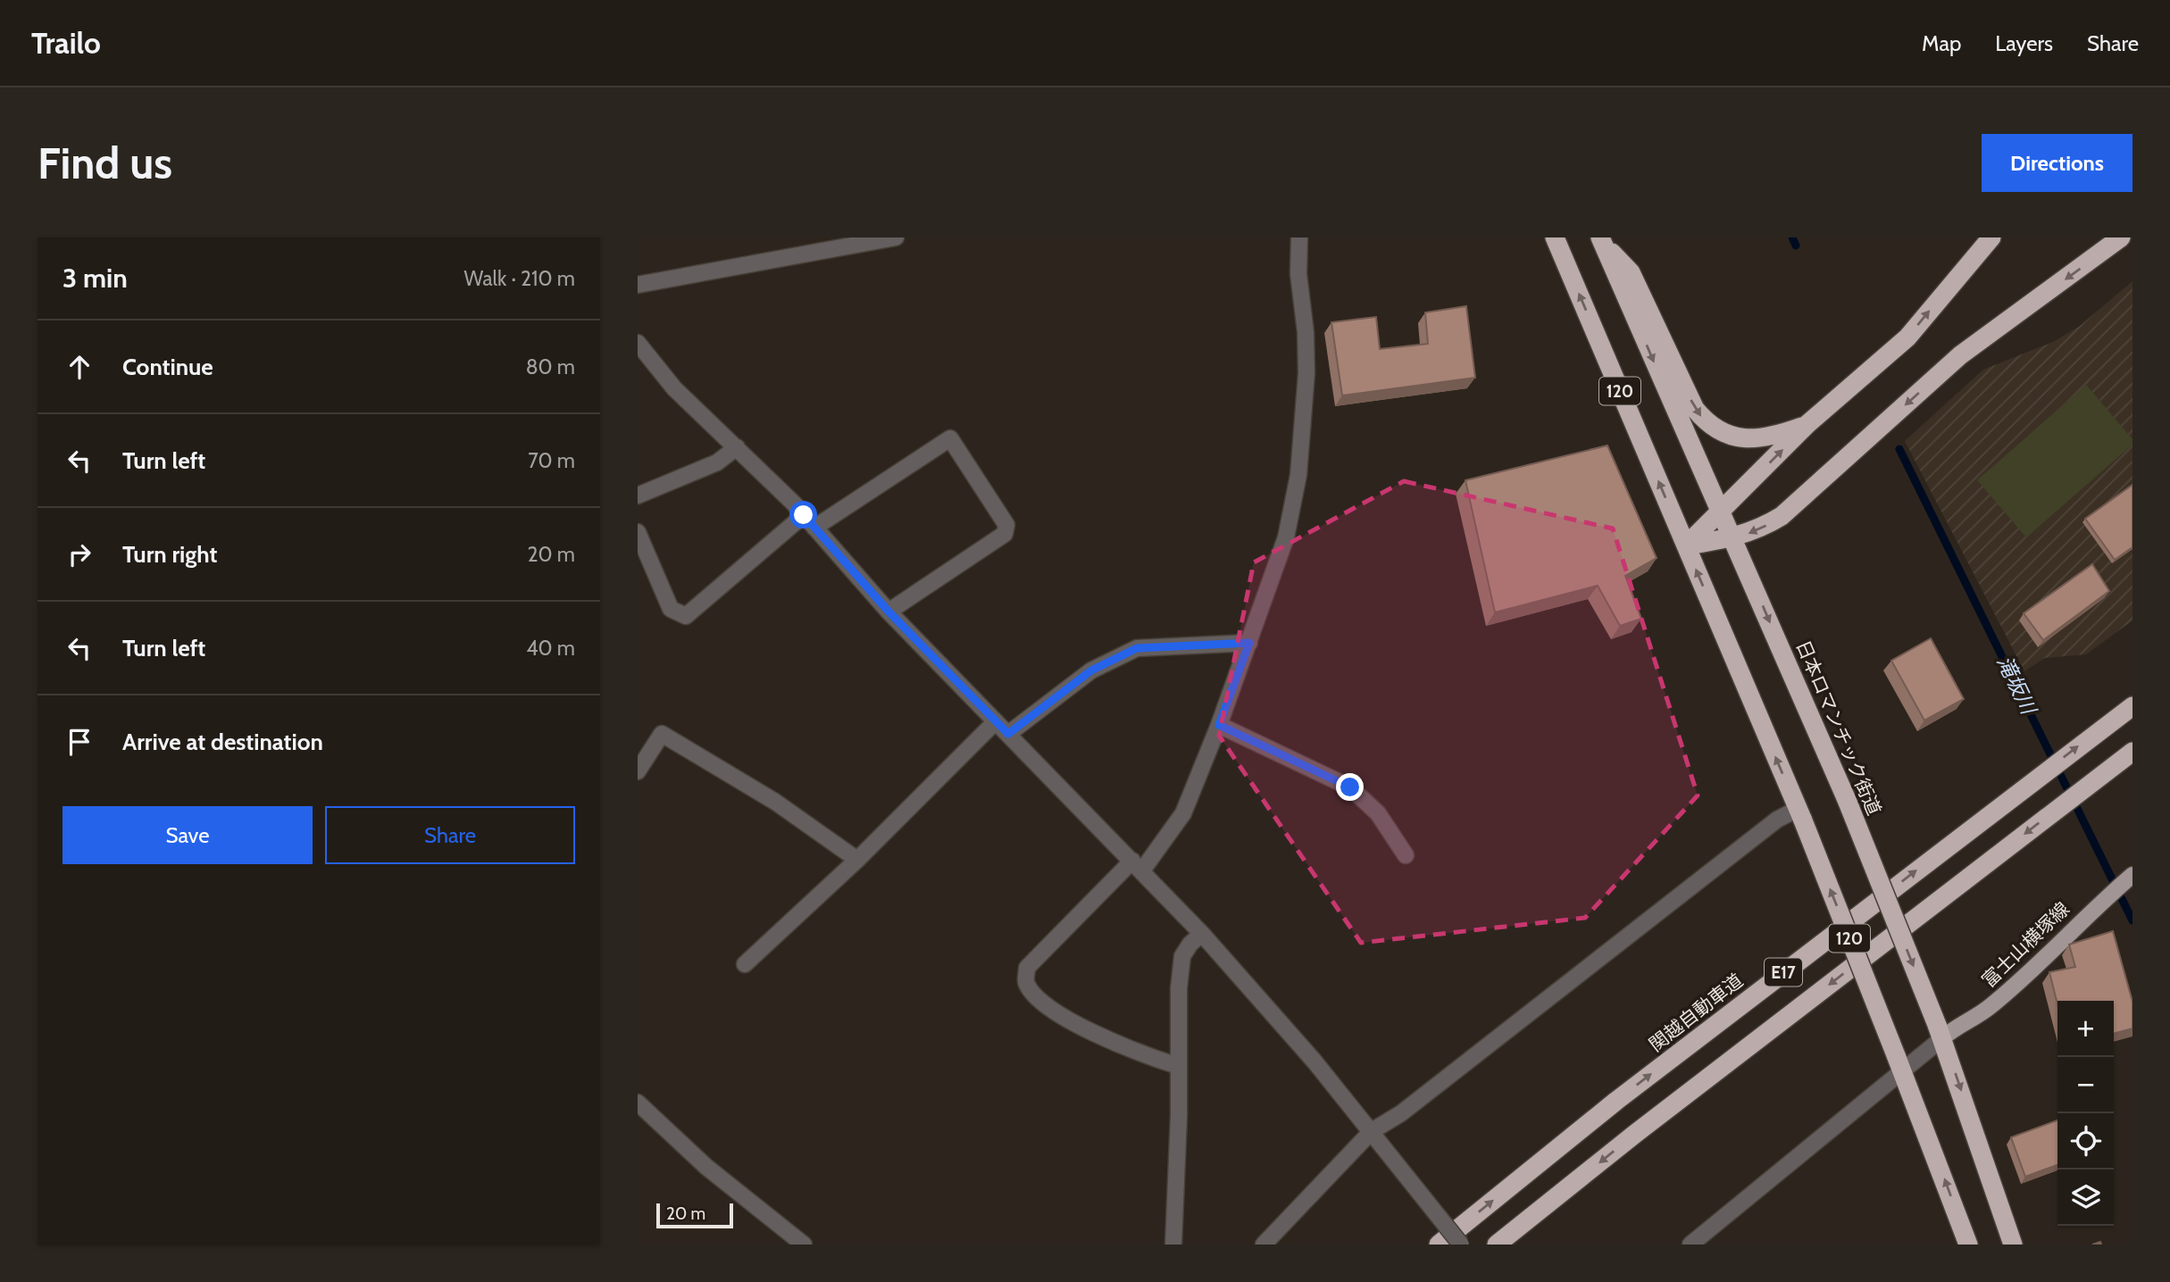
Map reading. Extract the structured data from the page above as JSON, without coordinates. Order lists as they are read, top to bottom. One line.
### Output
{"streets":{"highway":["120","日本ロマンチック街道","E17","関越自動車道"],"main road":["富士山横塚線"]},"crossings":[["日本ロマンチック街道","富士山横塚線"]],"water":["滝坂川"],"scale_bar":"20 m","page":{"header":"Trailo","nav":["Map","Layers","Share"],"buttons":["Directions",["Save","Share"]],"title":"Find us","heading":["3 min","Walk · 210 m"],"list":[["Continue","80 m"],["Turn left","70 m"],["Turn right","20 m"],["Turn left","40 m"],"Arrive at destination"],"map_buttons":["+","−"],"scale":"20 m"}}
